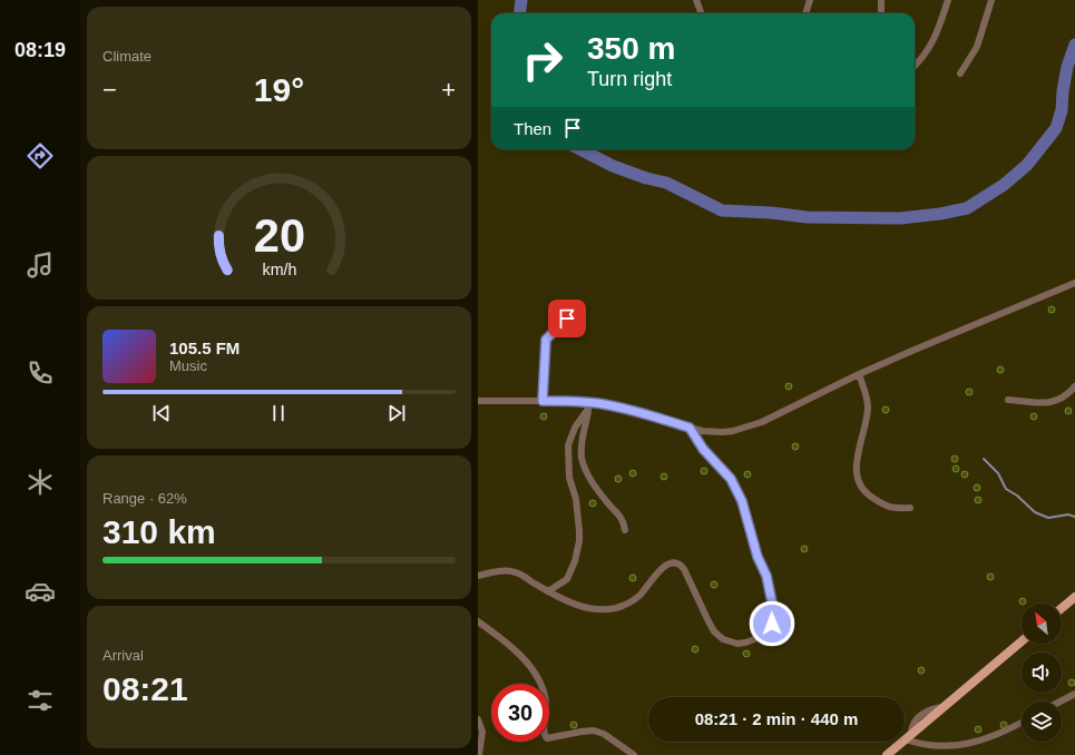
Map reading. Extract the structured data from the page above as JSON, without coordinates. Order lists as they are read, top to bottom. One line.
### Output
{"north":"top left","page":{"tabs":"08:19","tile":["Climate",["Range · 62%","310 km"],["Arrival","08:21"]],"turn":["350 m","Turn right"],"heat":["−","19°","+"],"then":"Then","song":["105.5 FM","Music"],"limit":"30","trip":"08:21 · 2 min · 440 m","gauge":["20","km/h"]}}
